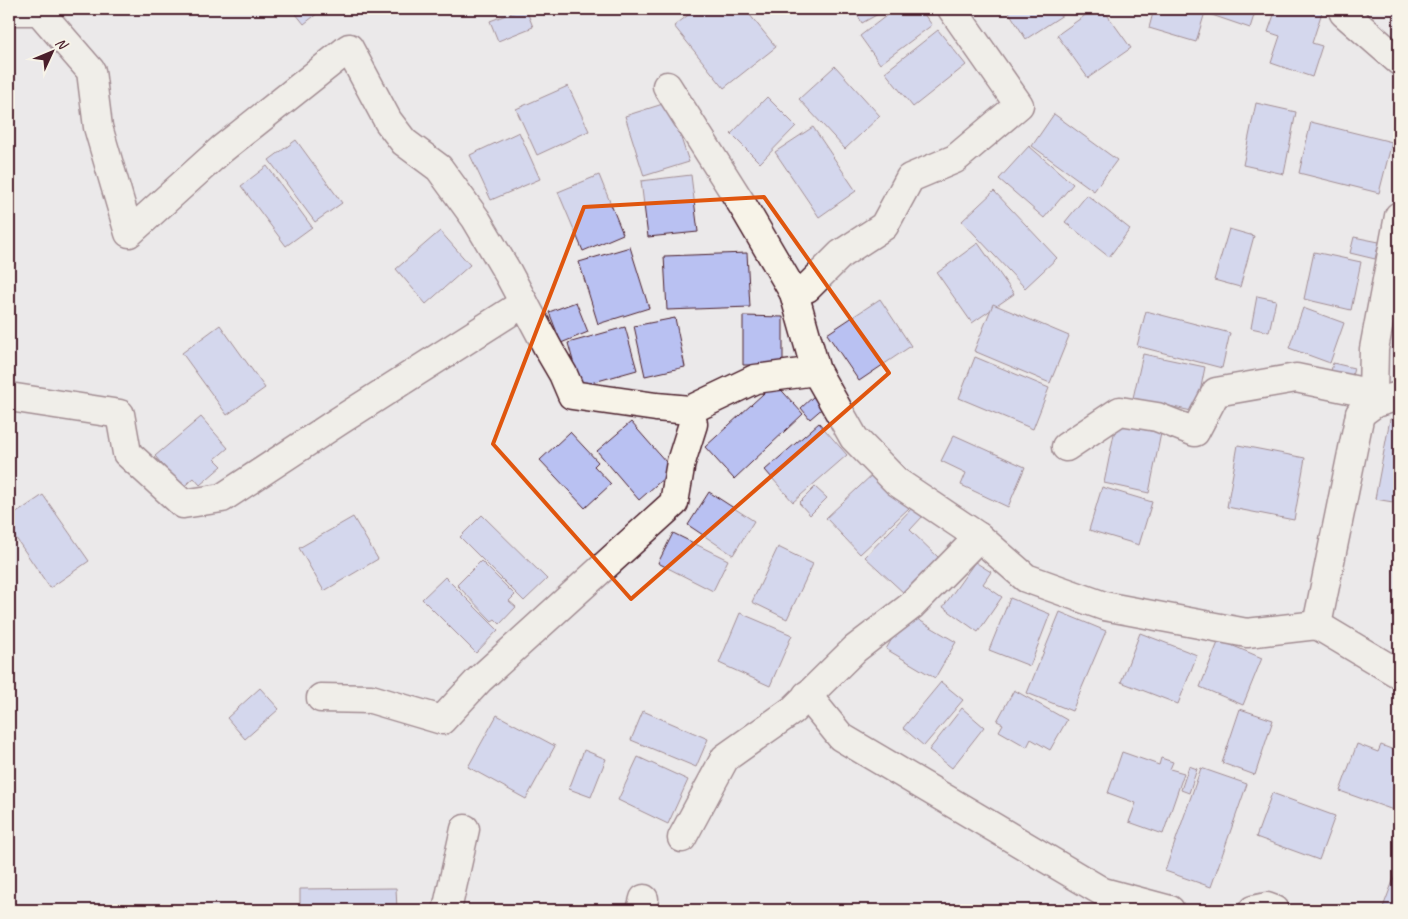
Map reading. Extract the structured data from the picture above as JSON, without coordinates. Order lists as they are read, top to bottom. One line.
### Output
{"north":"top right"}
